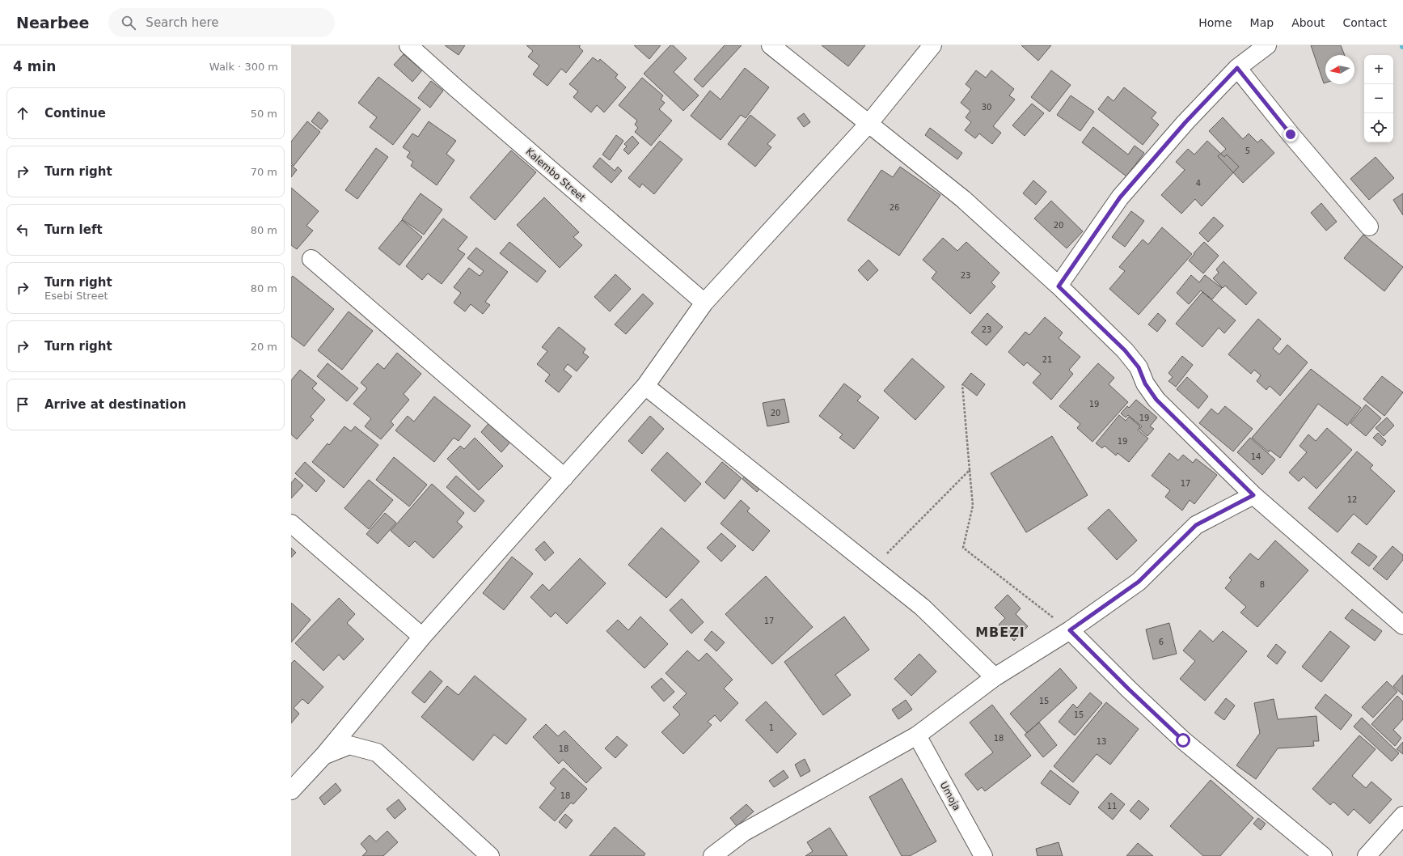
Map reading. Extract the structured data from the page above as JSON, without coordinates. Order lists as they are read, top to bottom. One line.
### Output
{"streets":{"street":["Kalembo Street","Umoja"]},"districts":["MBEZI"],"house_numbers":["30","5","4","26","20","23","23","21","19","20","19","19","14","17","12","8","17","6","15","15","1","18","13","18","18","11"],"north":"left","page":{"header":"Nearbee","search":"Search here","nav":["Home","Map","About","Contact"],"heading":["4 min","Walk · 300 m"],"map_buttons":["+","−"],"list":[["Continue","50 m"],["Turn right","70 m"],["Turn left","80 m"],["Turn right","Esebi Street","80 m"],["Turn right","20 m"],"Arrive at destination"]}}
